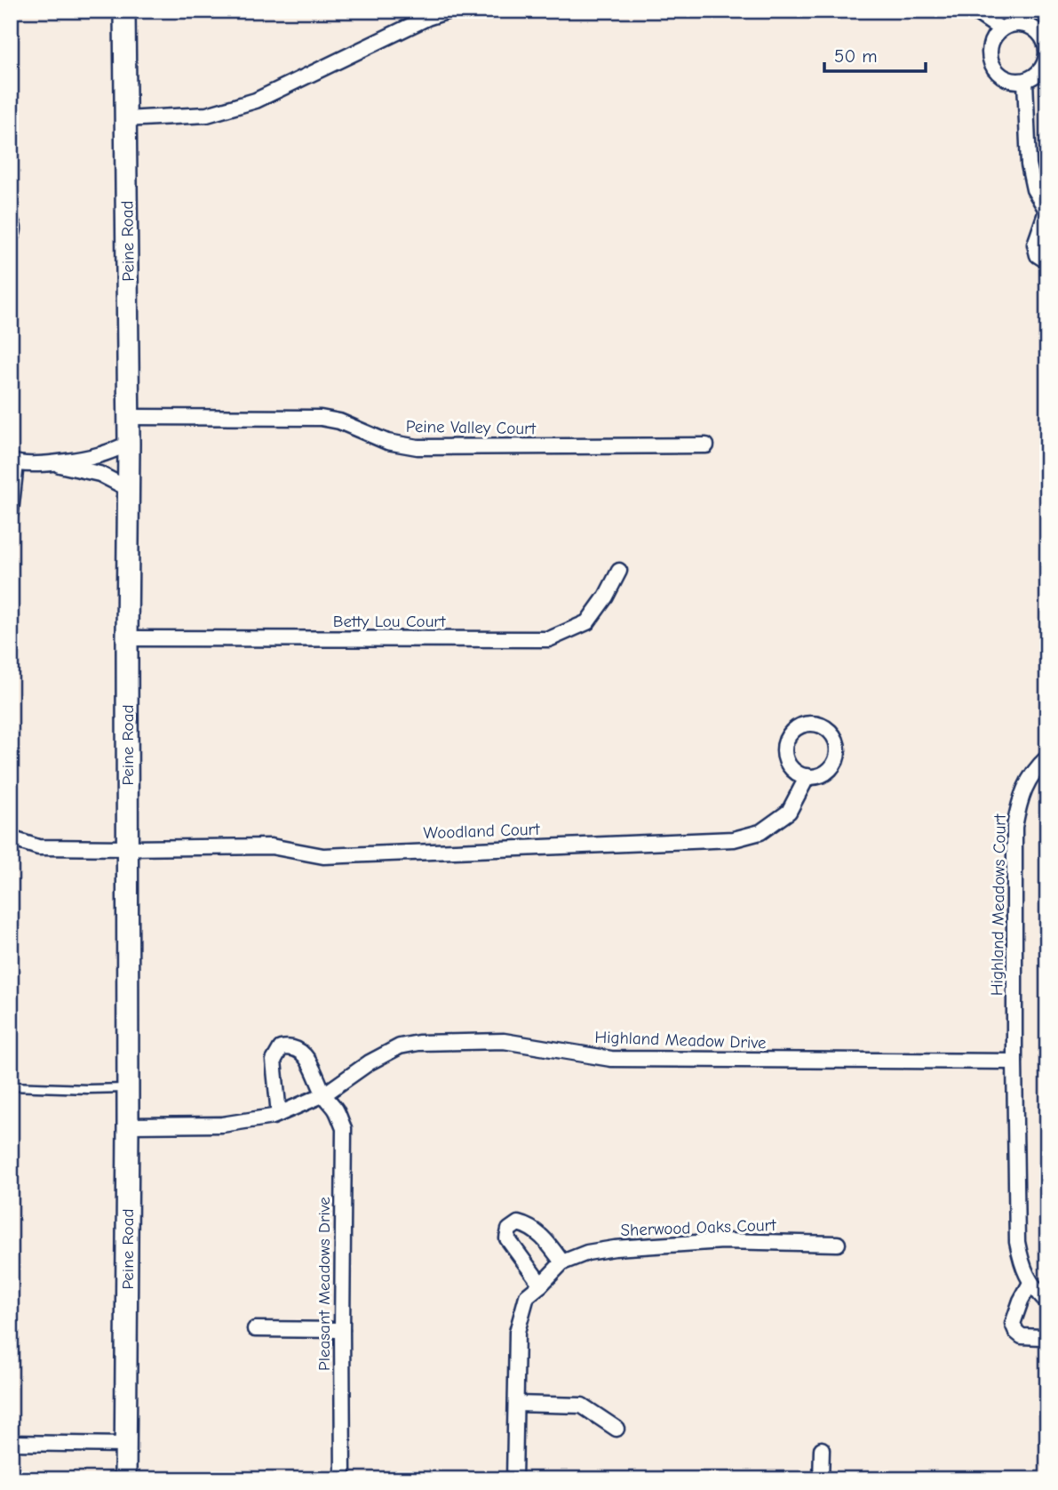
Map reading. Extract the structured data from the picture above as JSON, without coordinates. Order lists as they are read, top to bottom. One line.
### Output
{"streets":{"street":["Peine Road","Peine Valley Court","Betty Lou Court","Woodland Court","Highland Meadows Court","Highland Meadow Drive","Sherwood Oaks Court","Pleasant Meadows Drive"]},"crossings":[["Peine Road","Peine Valley Court"],["Peine Road","Betty Lou Court"],["Peine Road","Woodland Court"],["Peine Road","Highland Meadow Drive"],["Highland Meadows Court","Highland Meadow Drive"],["Highland Meadow Drive","Pleasant Meadows Drive"]],"scale_bar":"50 m"}
